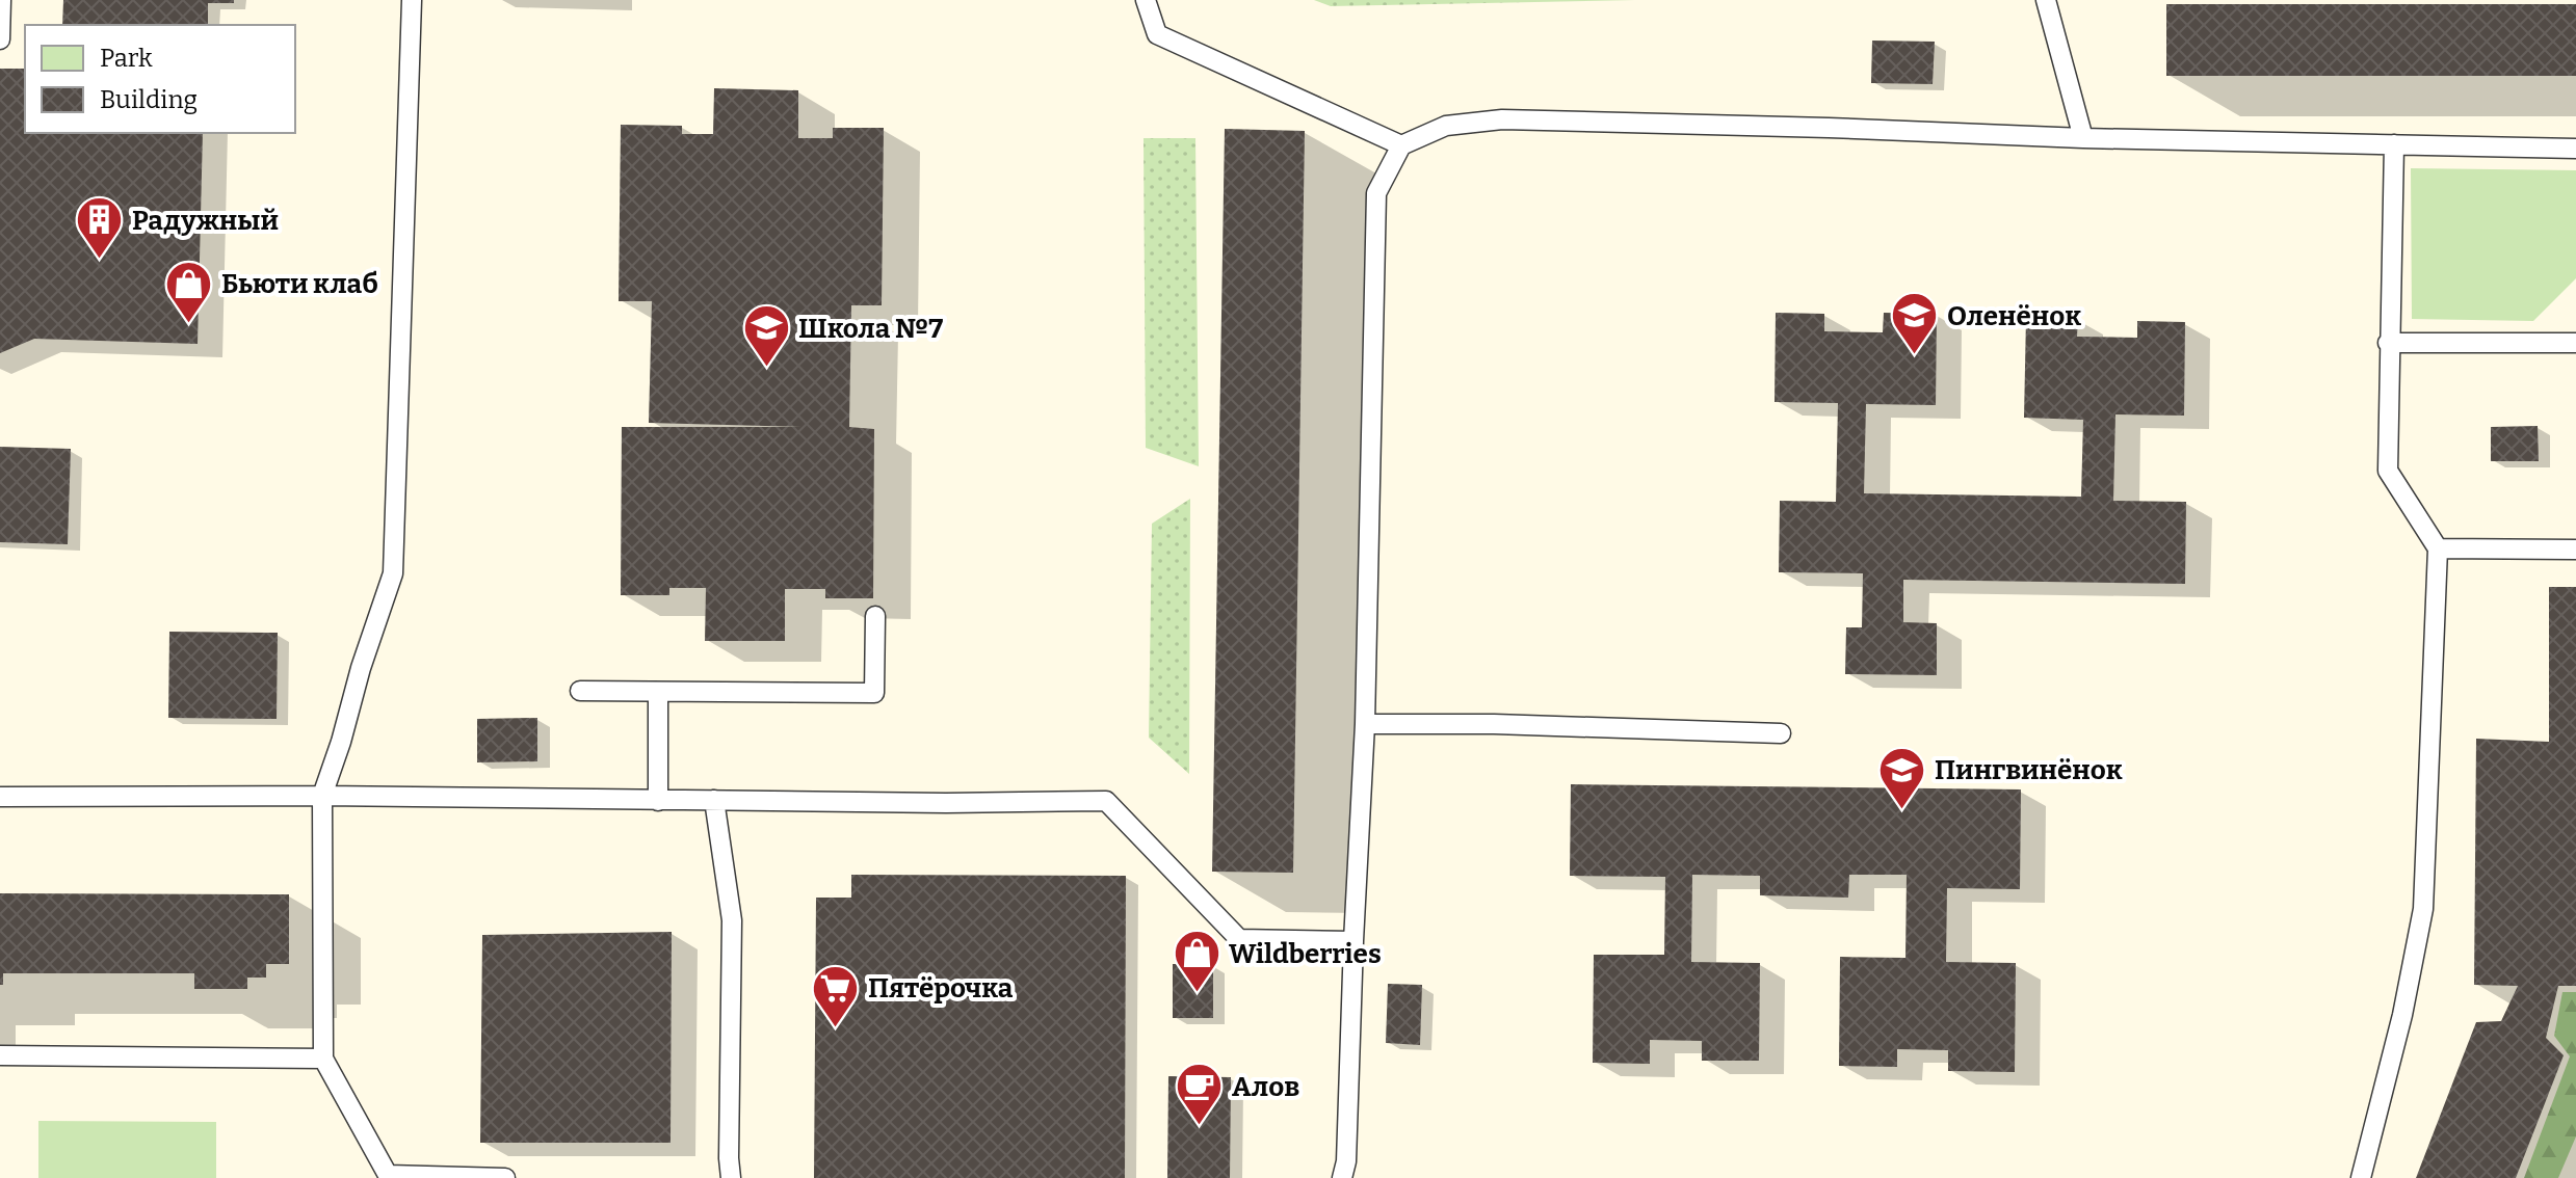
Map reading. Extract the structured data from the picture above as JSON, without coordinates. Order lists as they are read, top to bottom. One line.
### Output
{"places":{"building":["Радужный"],"shop":["Бьюти клаб","Wildberries"],"school or university":["Оленёнок","Школа №7","Пингвинёнок"],"supermarket":["Пятёрочка"],"cafe":["Алов"]},"legend":["Park","Building"]}
